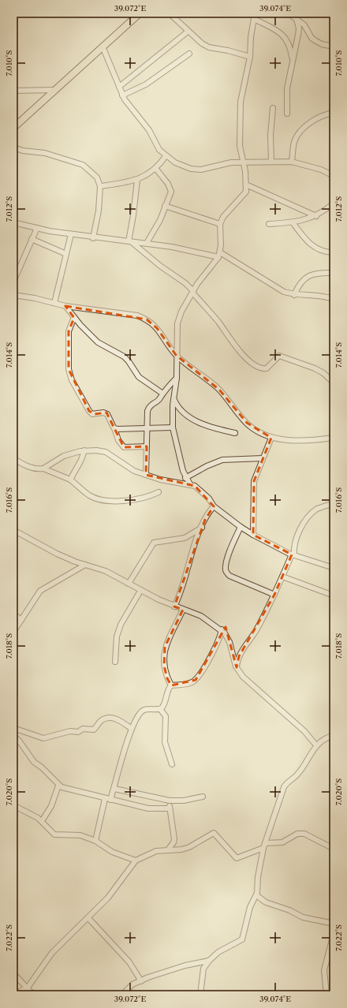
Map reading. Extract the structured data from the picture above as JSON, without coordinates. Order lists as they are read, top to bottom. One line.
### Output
{"coordinates":["39.072°E","39.074°E","7.010°S","7.012°S","7.014°S","7.016°S","7.018°S","7.020°S","7.022°S"]}
